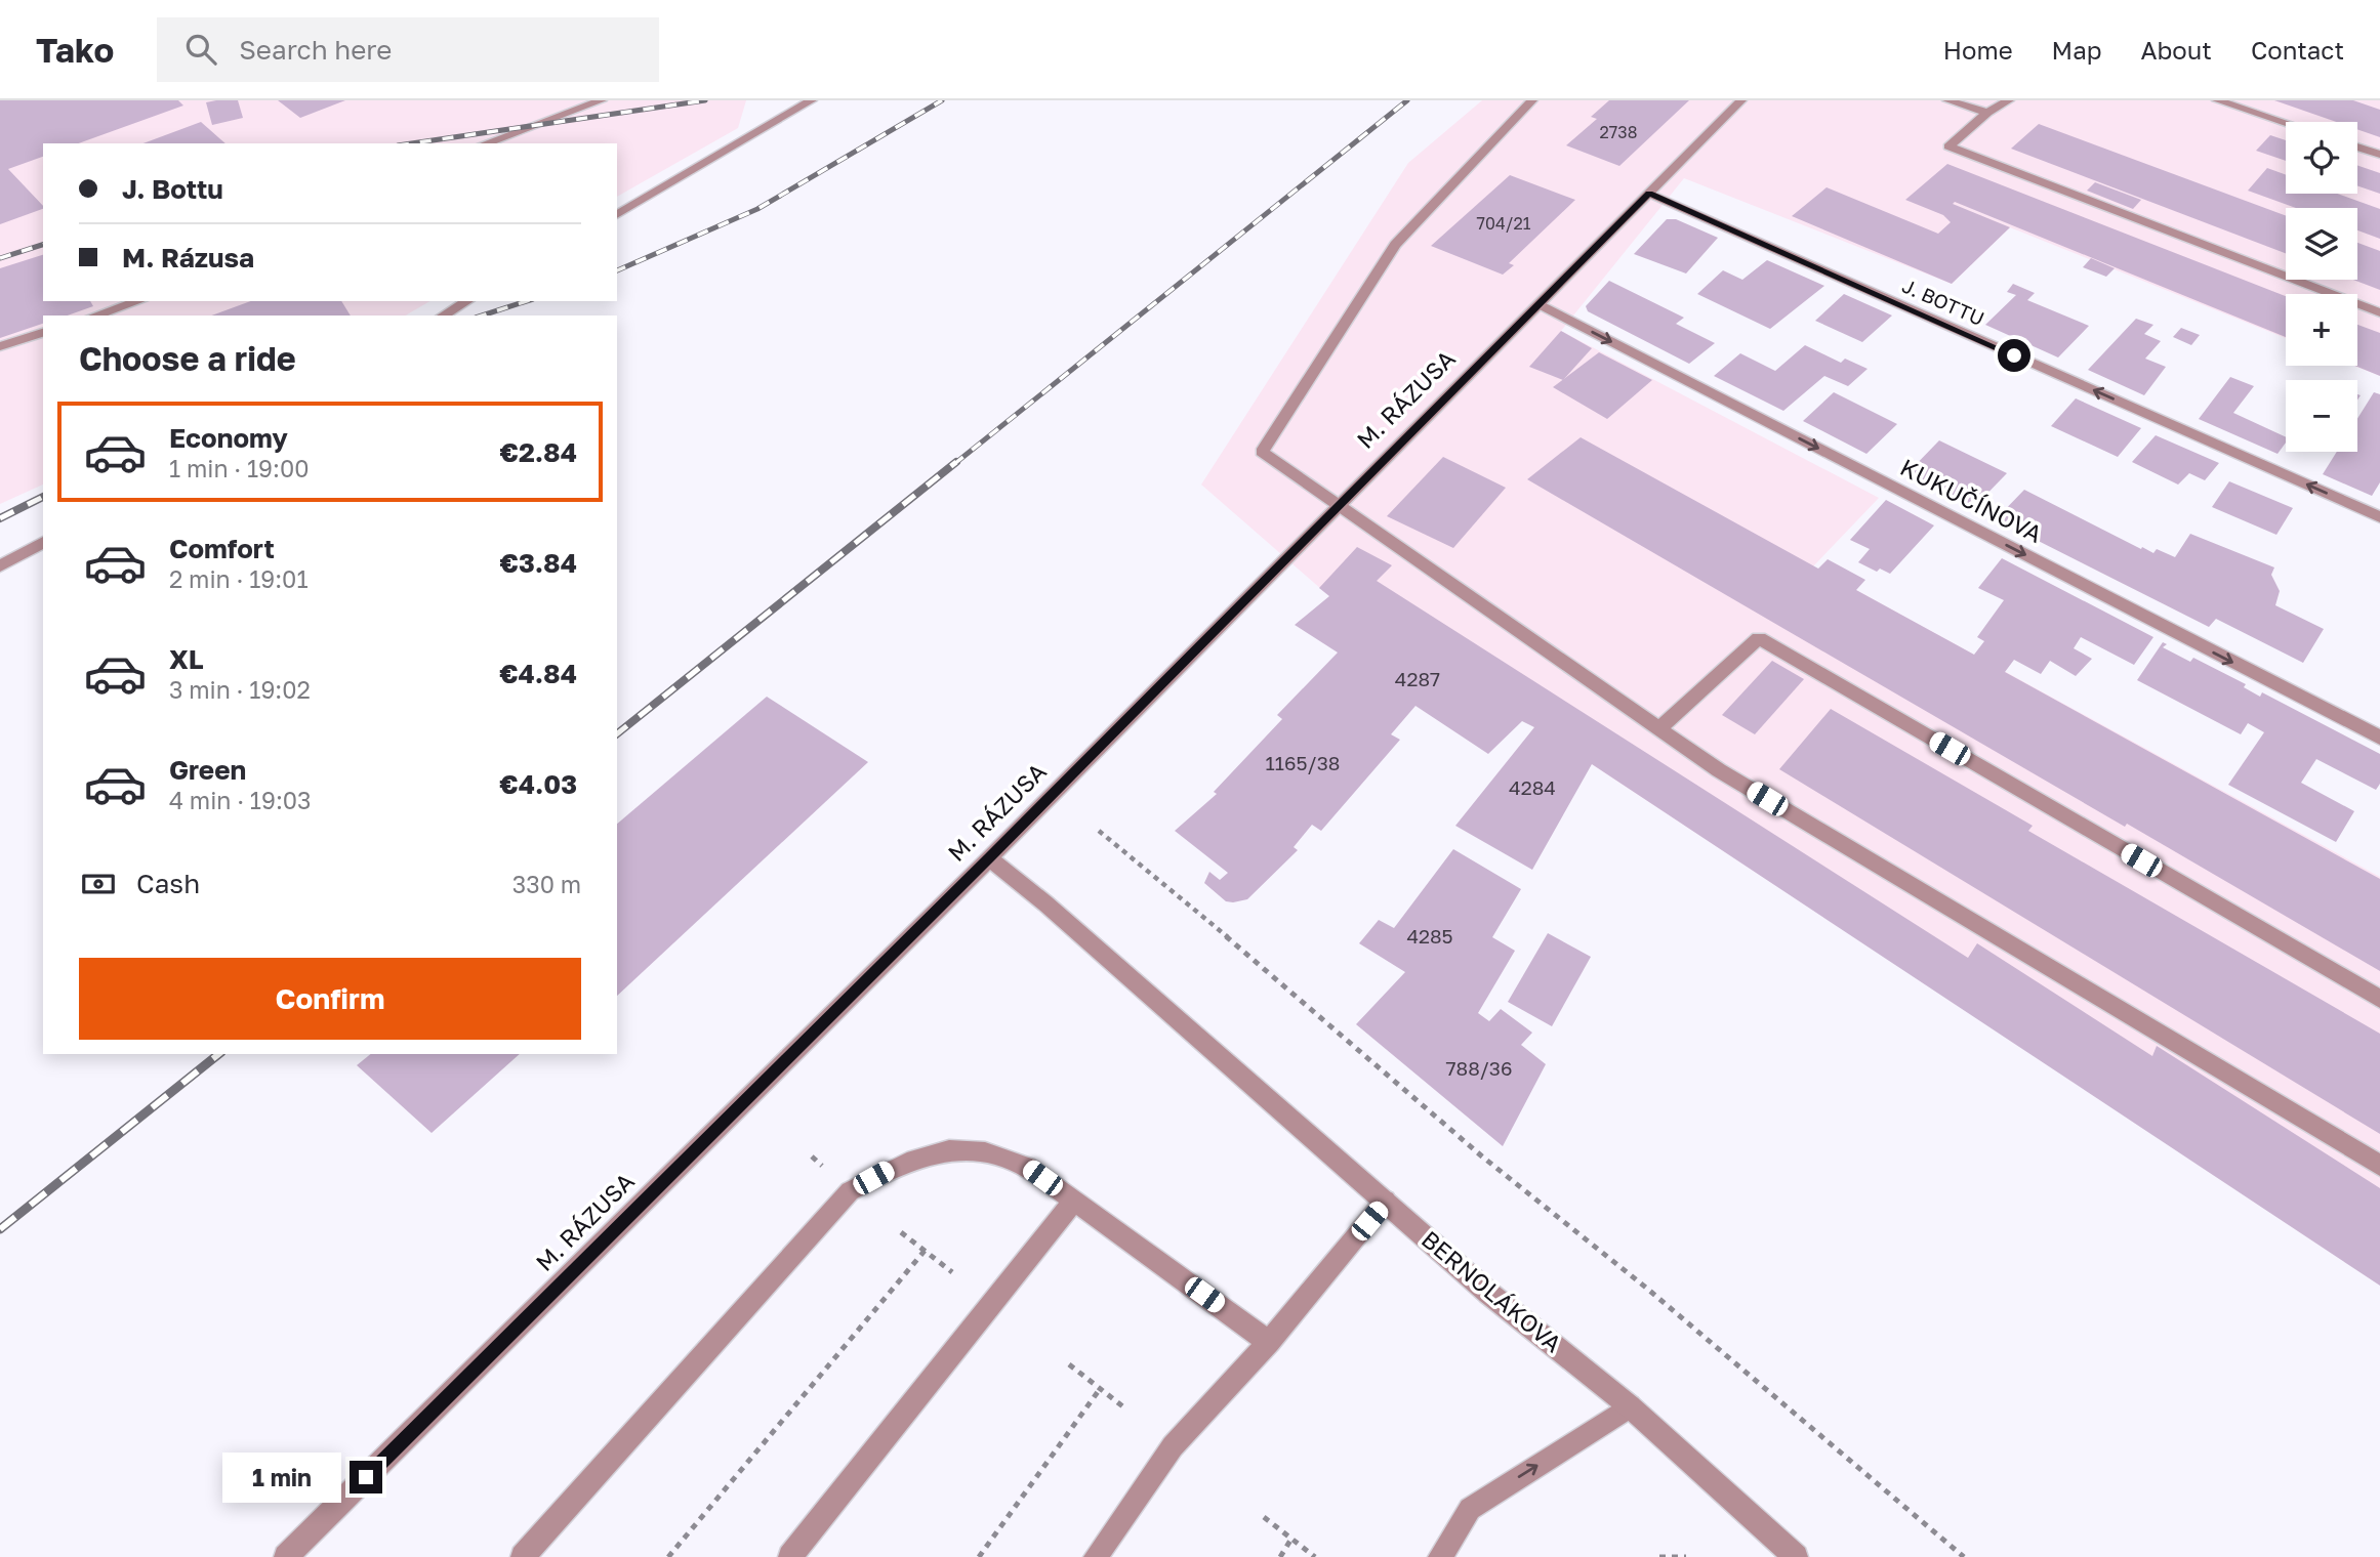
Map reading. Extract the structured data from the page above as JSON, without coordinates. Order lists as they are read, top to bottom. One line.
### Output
{"streets":{"street":["J. BOTTU","M. RÁZUSA","KUKUČÍNOVA","BERNOLÁKOVA"]},"crossings":[["J. BOTTU","M. RÁZUSA"],["M. RÁZUSA","KUKUČÍNOVA"],["M. RÁZUSA","BERNOLÁKOVA"]],"one_way":["J. BOTTU","KUKUČÍNOVA"],"house_numbers":["2738","704/21","4287","1165/38","4284","4285","788/36"],"page":{"header":"Tako","search":"Search here","nav":["Home","Map","About","Contact"],"map_buttons":["+","−"],"banner":["J. Bottu","M. Rázusa"],"heading":"Choose a ride","list":[{"name":"Economy","note":"1 min · 19:00","value":"€2.84"},{"name":"Comfort","note":"2 min · 19:01","value":"€3.84"},{"name":"XL","note":"3 min · 19:02","value":"€4.84"},{"name":"Green","note":"4 min · 19:03","value":"€4.03"}],"pay":["Cash","330 m"],"buttons":"Confirm","bubble":"1 min"}}
